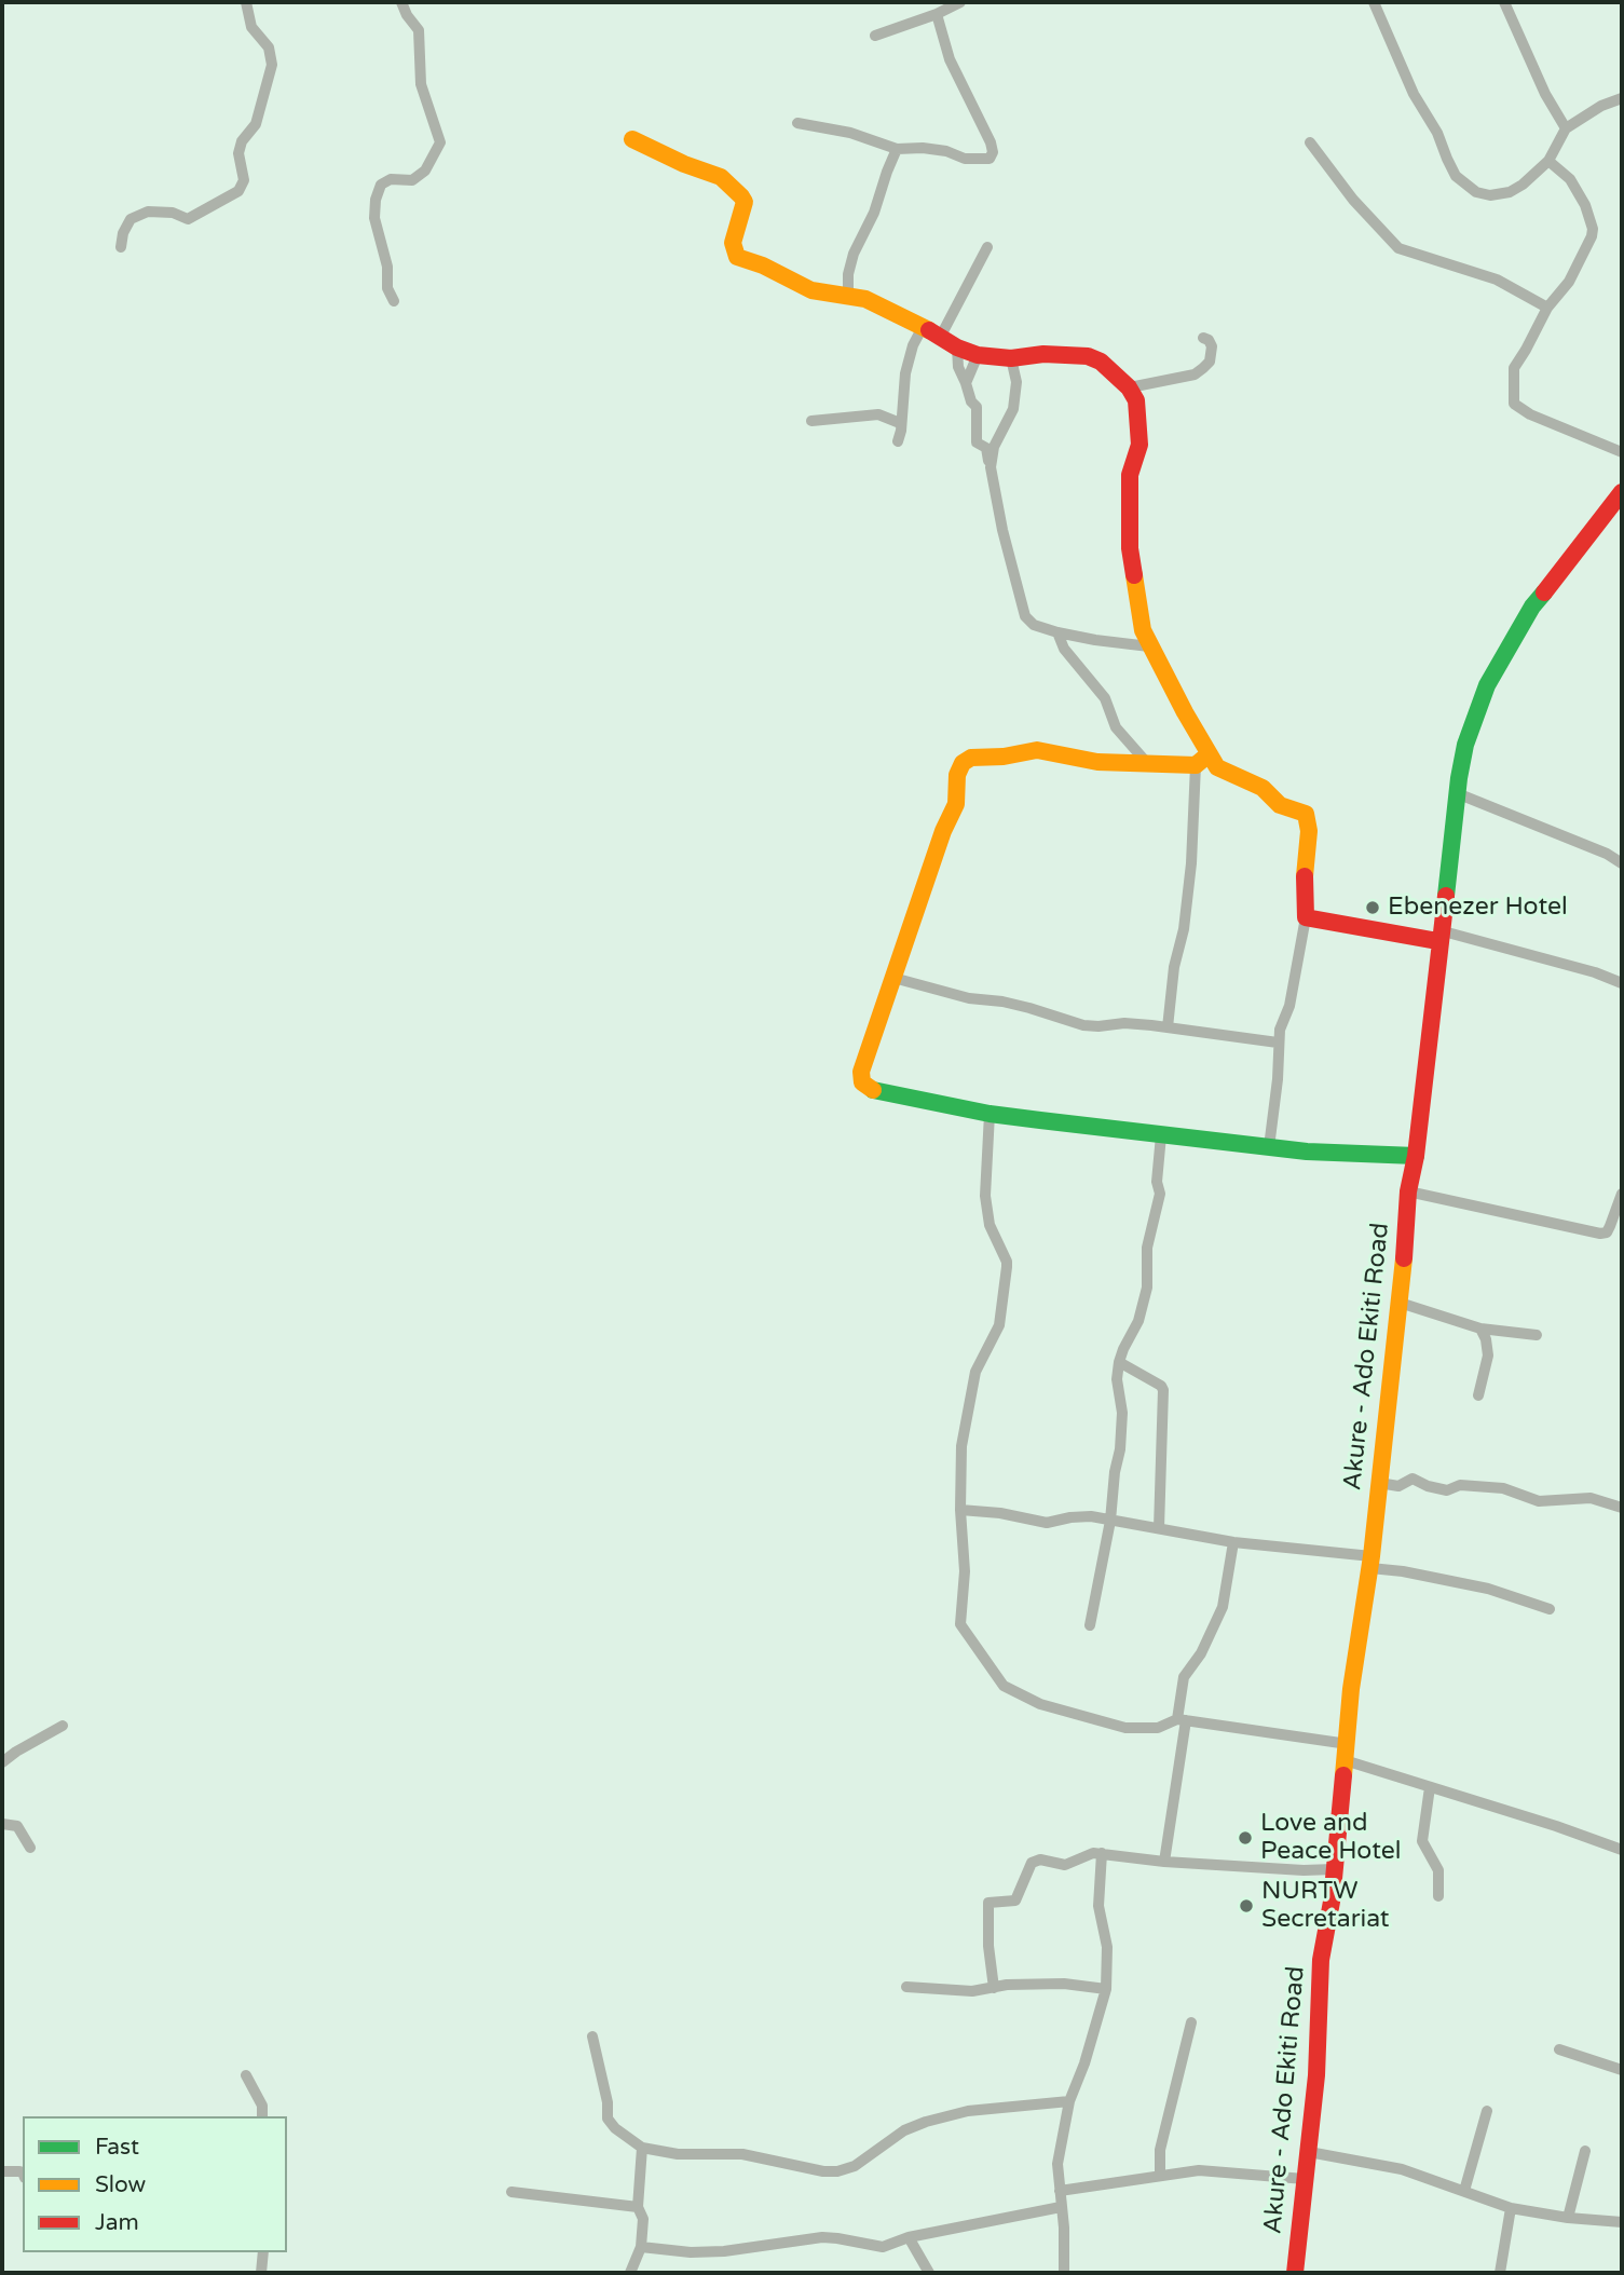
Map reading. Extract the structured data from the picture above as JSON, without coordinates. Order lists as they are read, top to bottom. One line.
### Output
{"streets":{"street":["Akure - Ado Ekiti Road"]},"places":["Ebenezer Hotel","Love and Peace Hotel","NURTW Secretariat"],"legend":["Fast","Slow","Jam"]}
